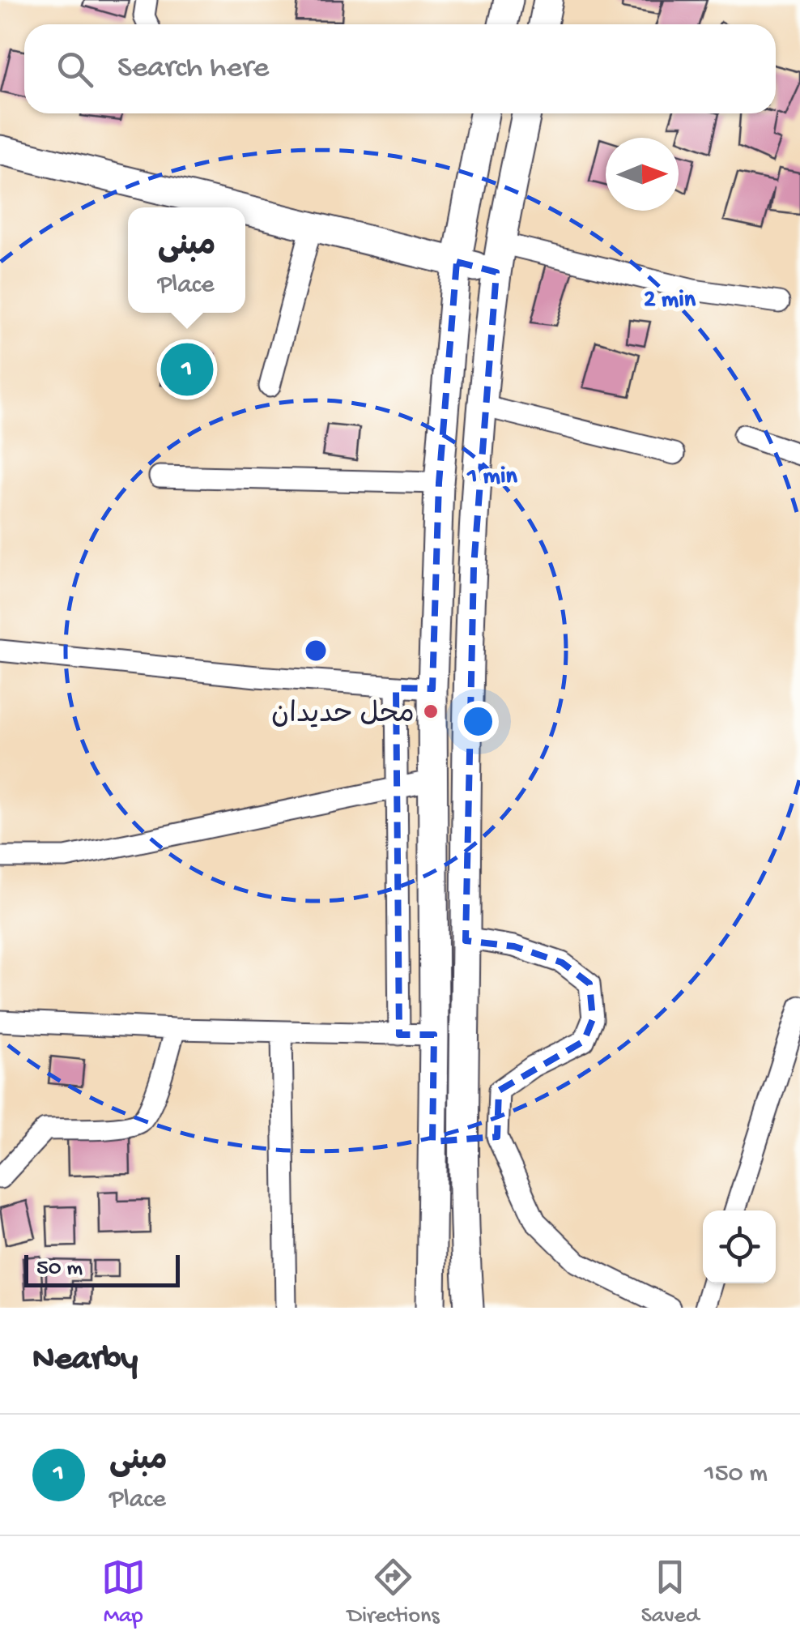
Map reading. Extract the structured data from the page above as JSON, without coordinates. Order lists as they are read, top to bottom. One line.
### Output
{"places":["محل حديدان"],"scale_bar":"50 m","north":"right","page":{"search":"Search here","popup":["مبنى","Place"],"pins":"1","scale":"50 m","heading":"Nearby","list":[{"mark":"1","name":"مبنى","note":"Place","value":"150 m"}],"nav":["Map","Directions","Saved"]},"rings":["2 min","1 min"]}
